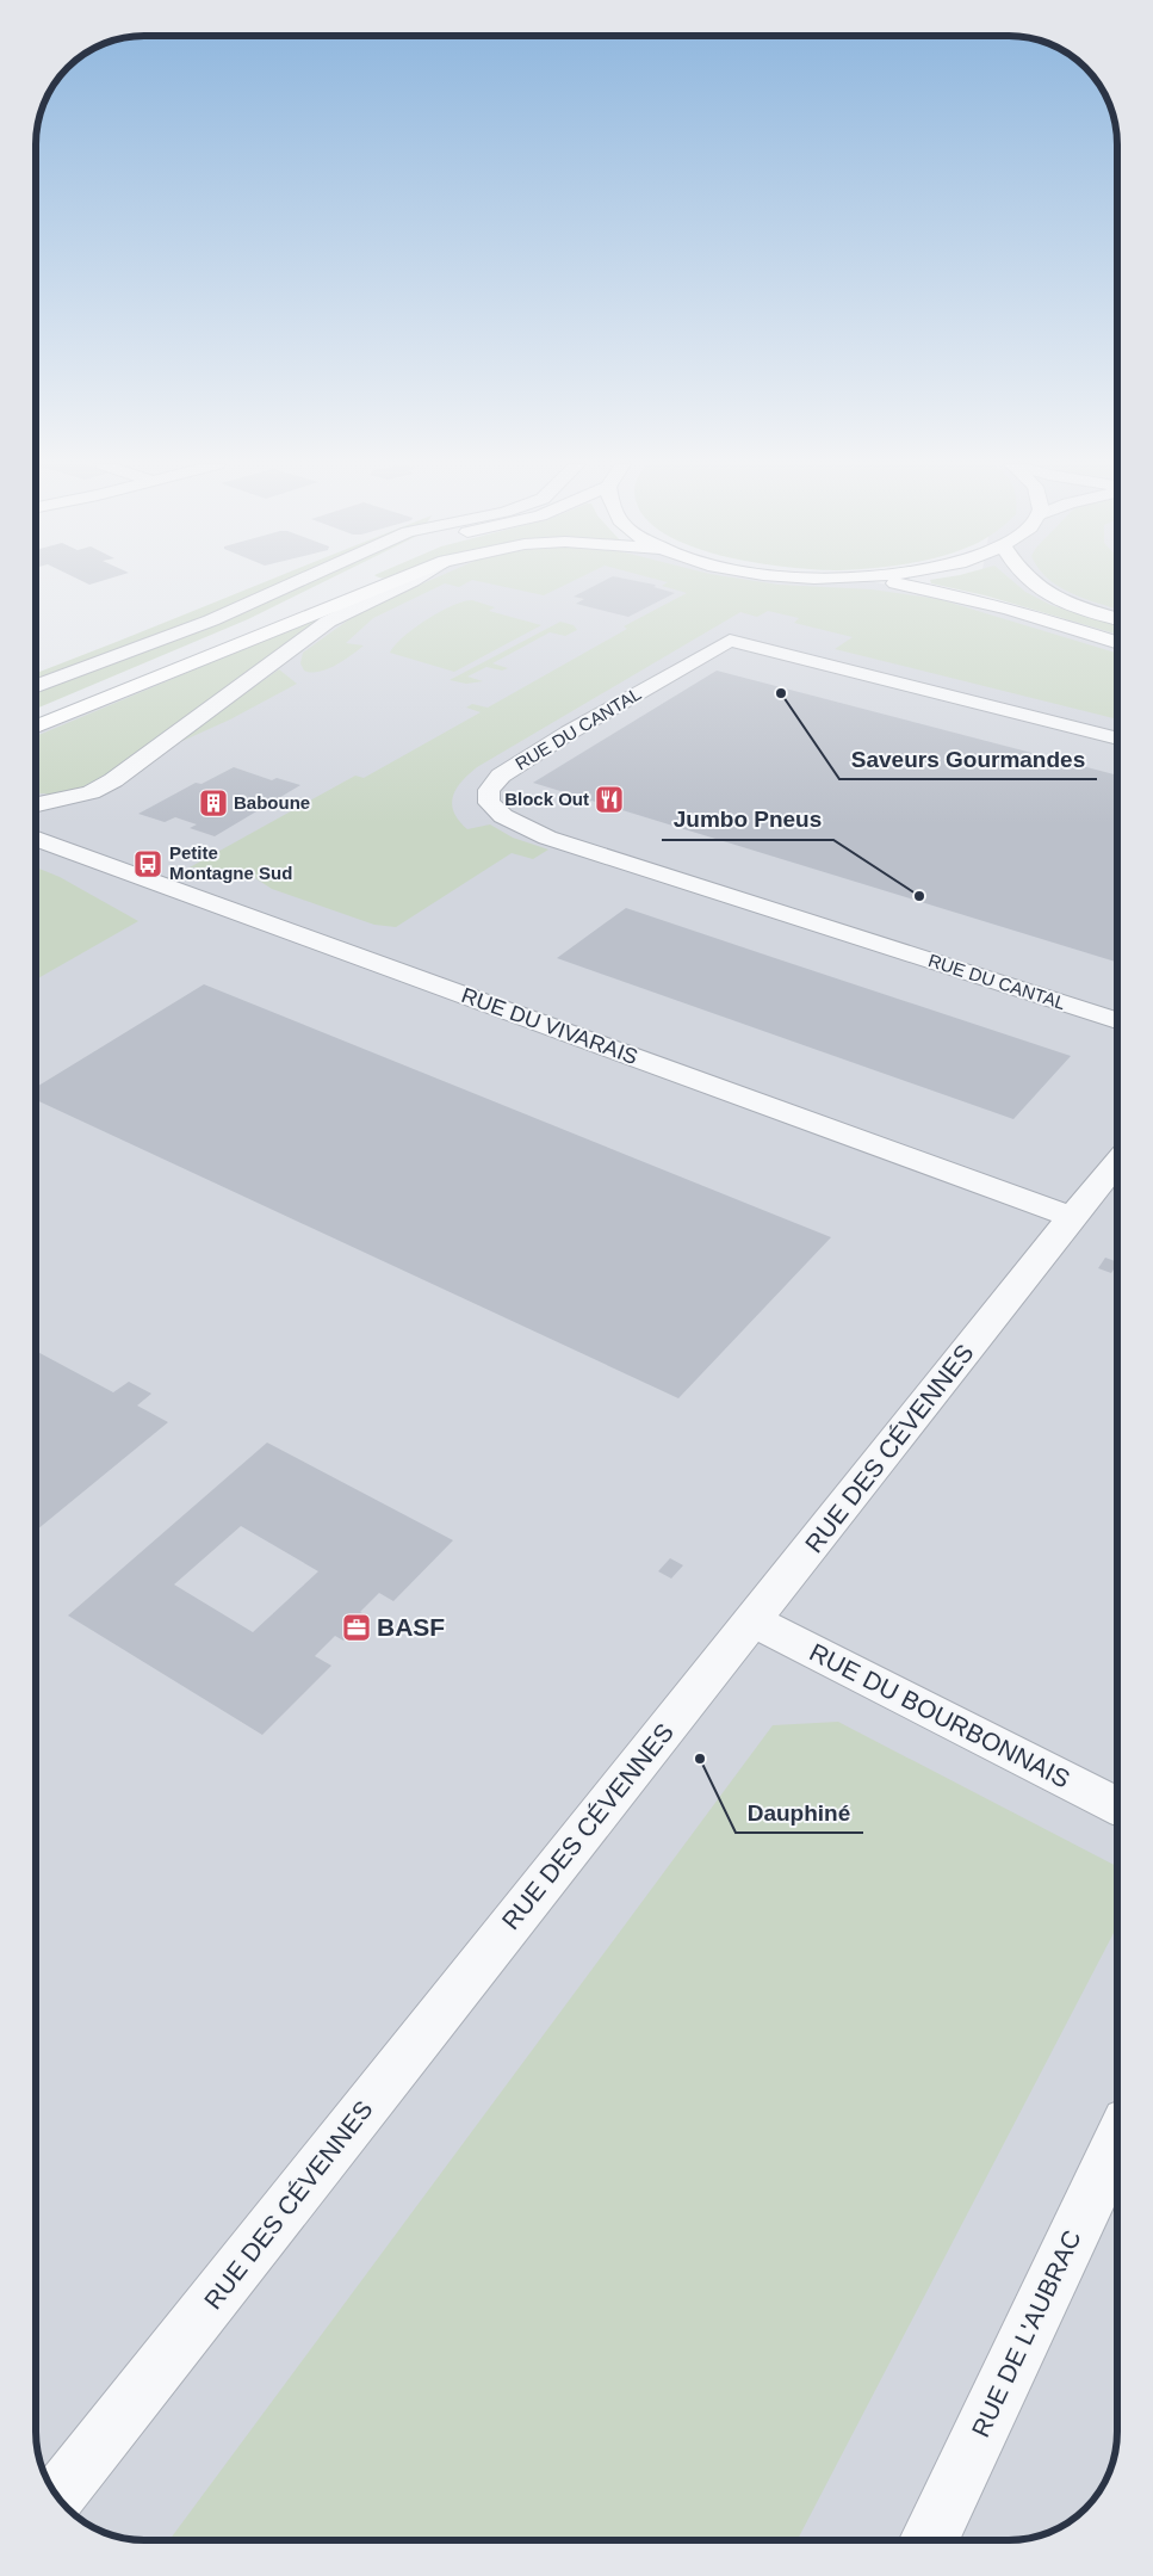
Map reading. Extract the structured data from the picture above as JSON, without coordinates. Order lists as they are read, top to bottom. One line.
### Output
{"streets":{"street":["RUE DU CANTAL","RUE DU VIVARAIS","RUE DES CÉVENNES","RUE DU BOURBONNAIS","RUE DE L'AUBRAC"]},"crossings":[["RUE DU VIVARAIS","RUE DES CÉVENNES"],["RUE DES CÉVENNES","RUE DU BOURBONNAIS"]],"places":{"other":["Saveurs Gourmandes","Jumbo Pneus","Dauphiné"],"restaurant":["Block Out"],"building":["Baboune"],"bus stop":["Petite Montagne Sud"],"office":["BASF"]}}
